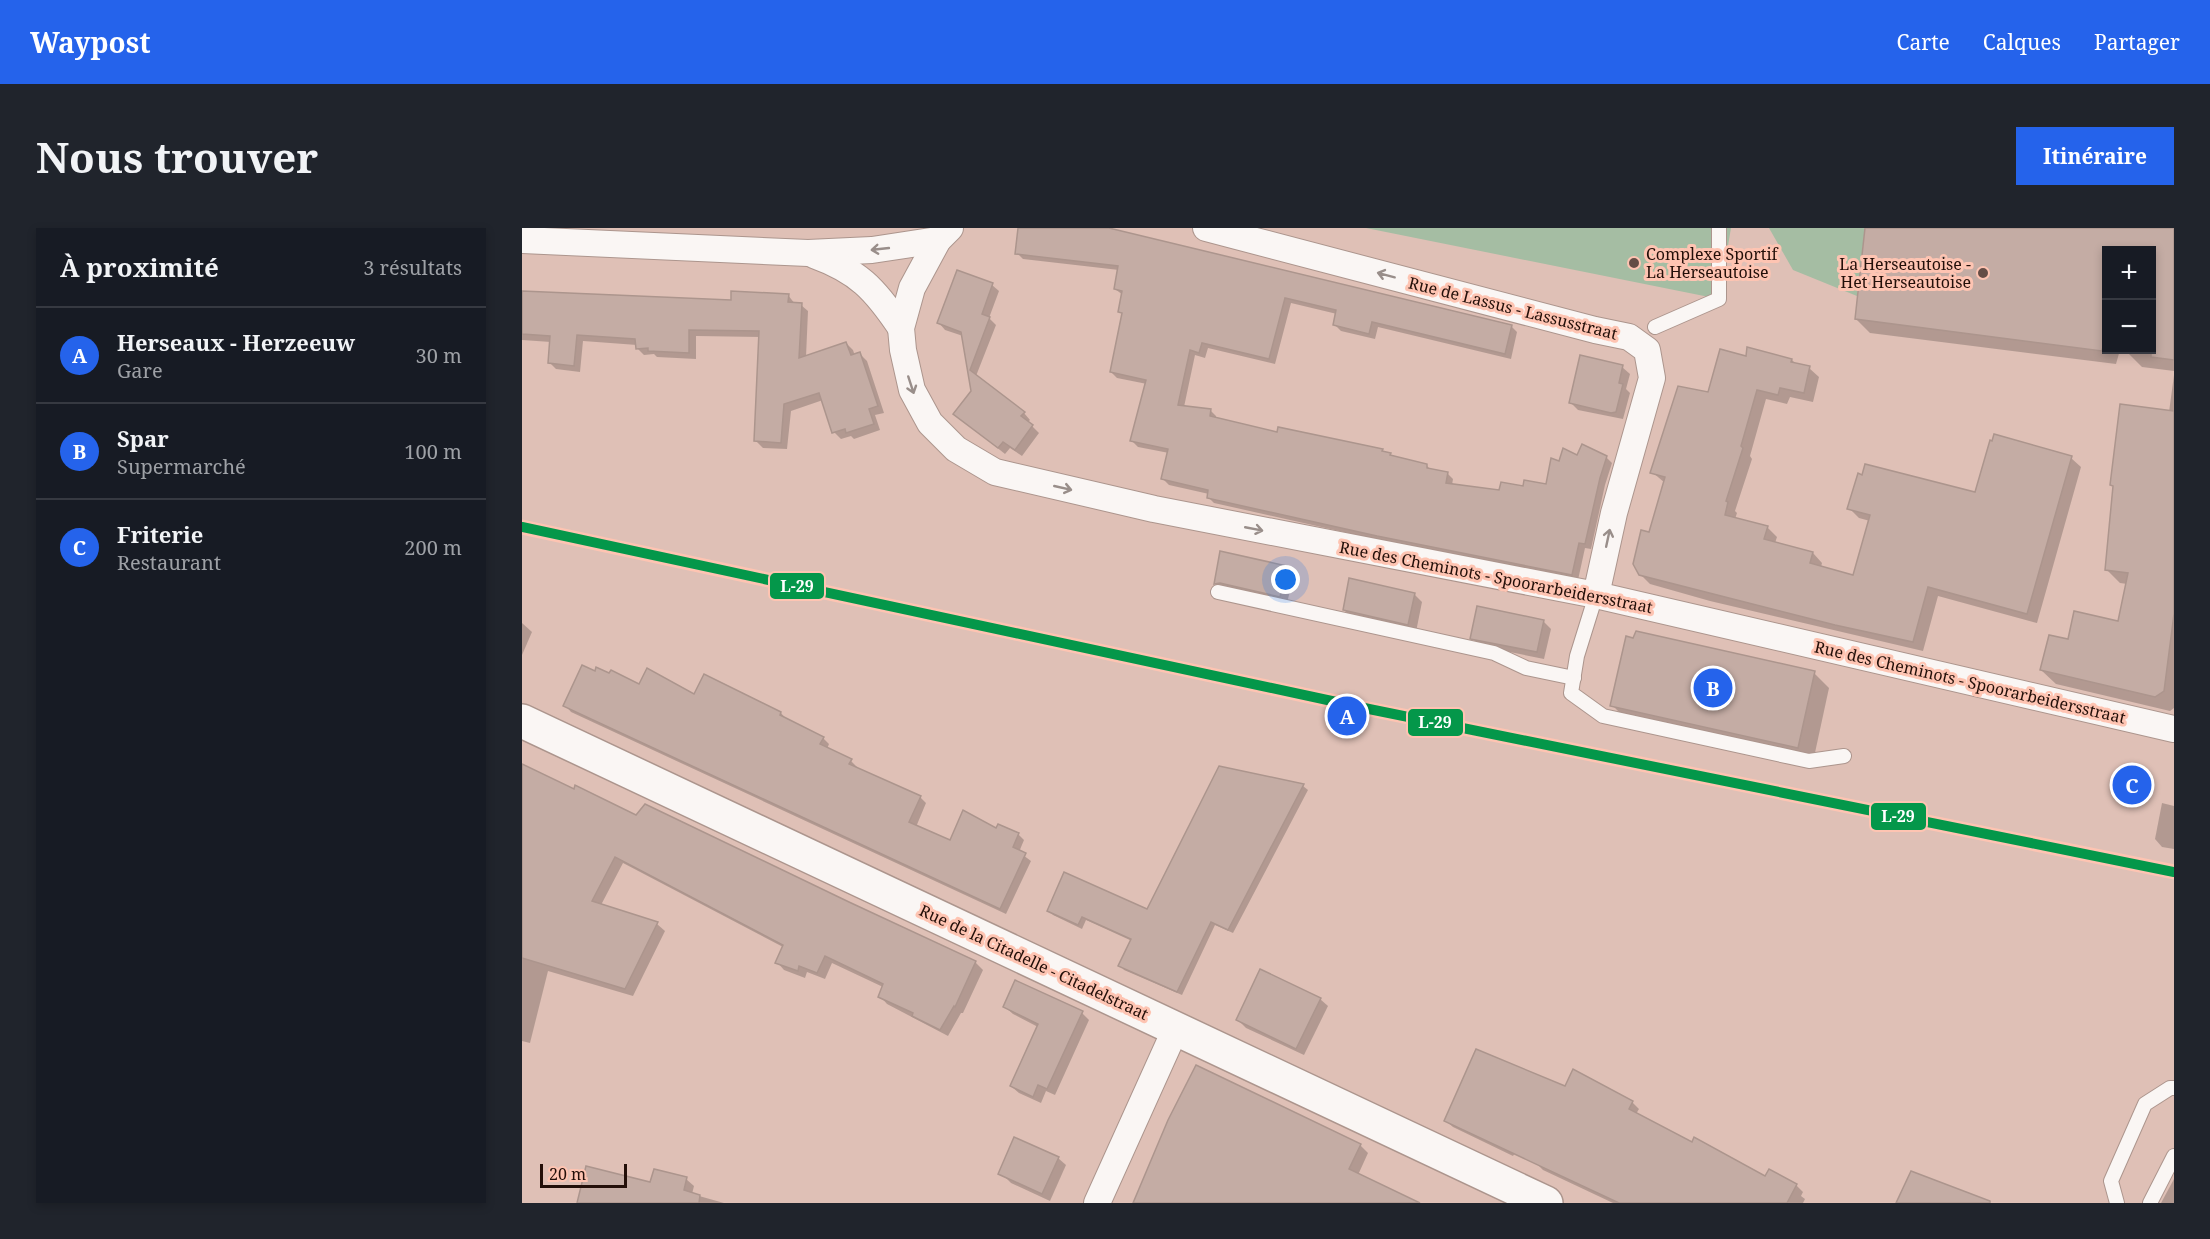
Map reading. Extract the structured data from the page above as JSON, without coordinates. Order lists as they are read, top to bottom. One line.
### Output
{"streets":{"street":["Rue de Lassus - Lassusstraat","Rue des Cheminots - Spoorarbeidersstraat","Rue de la Citadelle - Citadelstraat"]},"crossings":[["Rue de Lassus - Lassusstraat","Rue des Cheminots - Spoorarbeidersstraat"]],"one_way":["Rue des Cheminots - Spoorarbeidersstraat"],"places":["Complexe Sportif La Herseautoise","La Herseautoise - Het Herseautoise"],"lines":["transit line L-29"],"scale_bar":"20 m","page":{"header":"Waypost","nav":["Carte","Calques","Partager"],"buttons":"Itinéraire","title":"Nous trouver","heading":["À proximité","3 résultats"],"map_buttons":["+","−"],"list":[{"mark":"A","name":"Herseaux - Herzeeuw","note":"Gare","value":"30 m"},{"mark":"B","name":"Spar","note":"Supermarché","value":"100 m"},{"mark":"C","name":"Friterie","note":"Restaurant","value":"200 m"}],"pins":["B","A","C"],"scale":"20 m"}}
